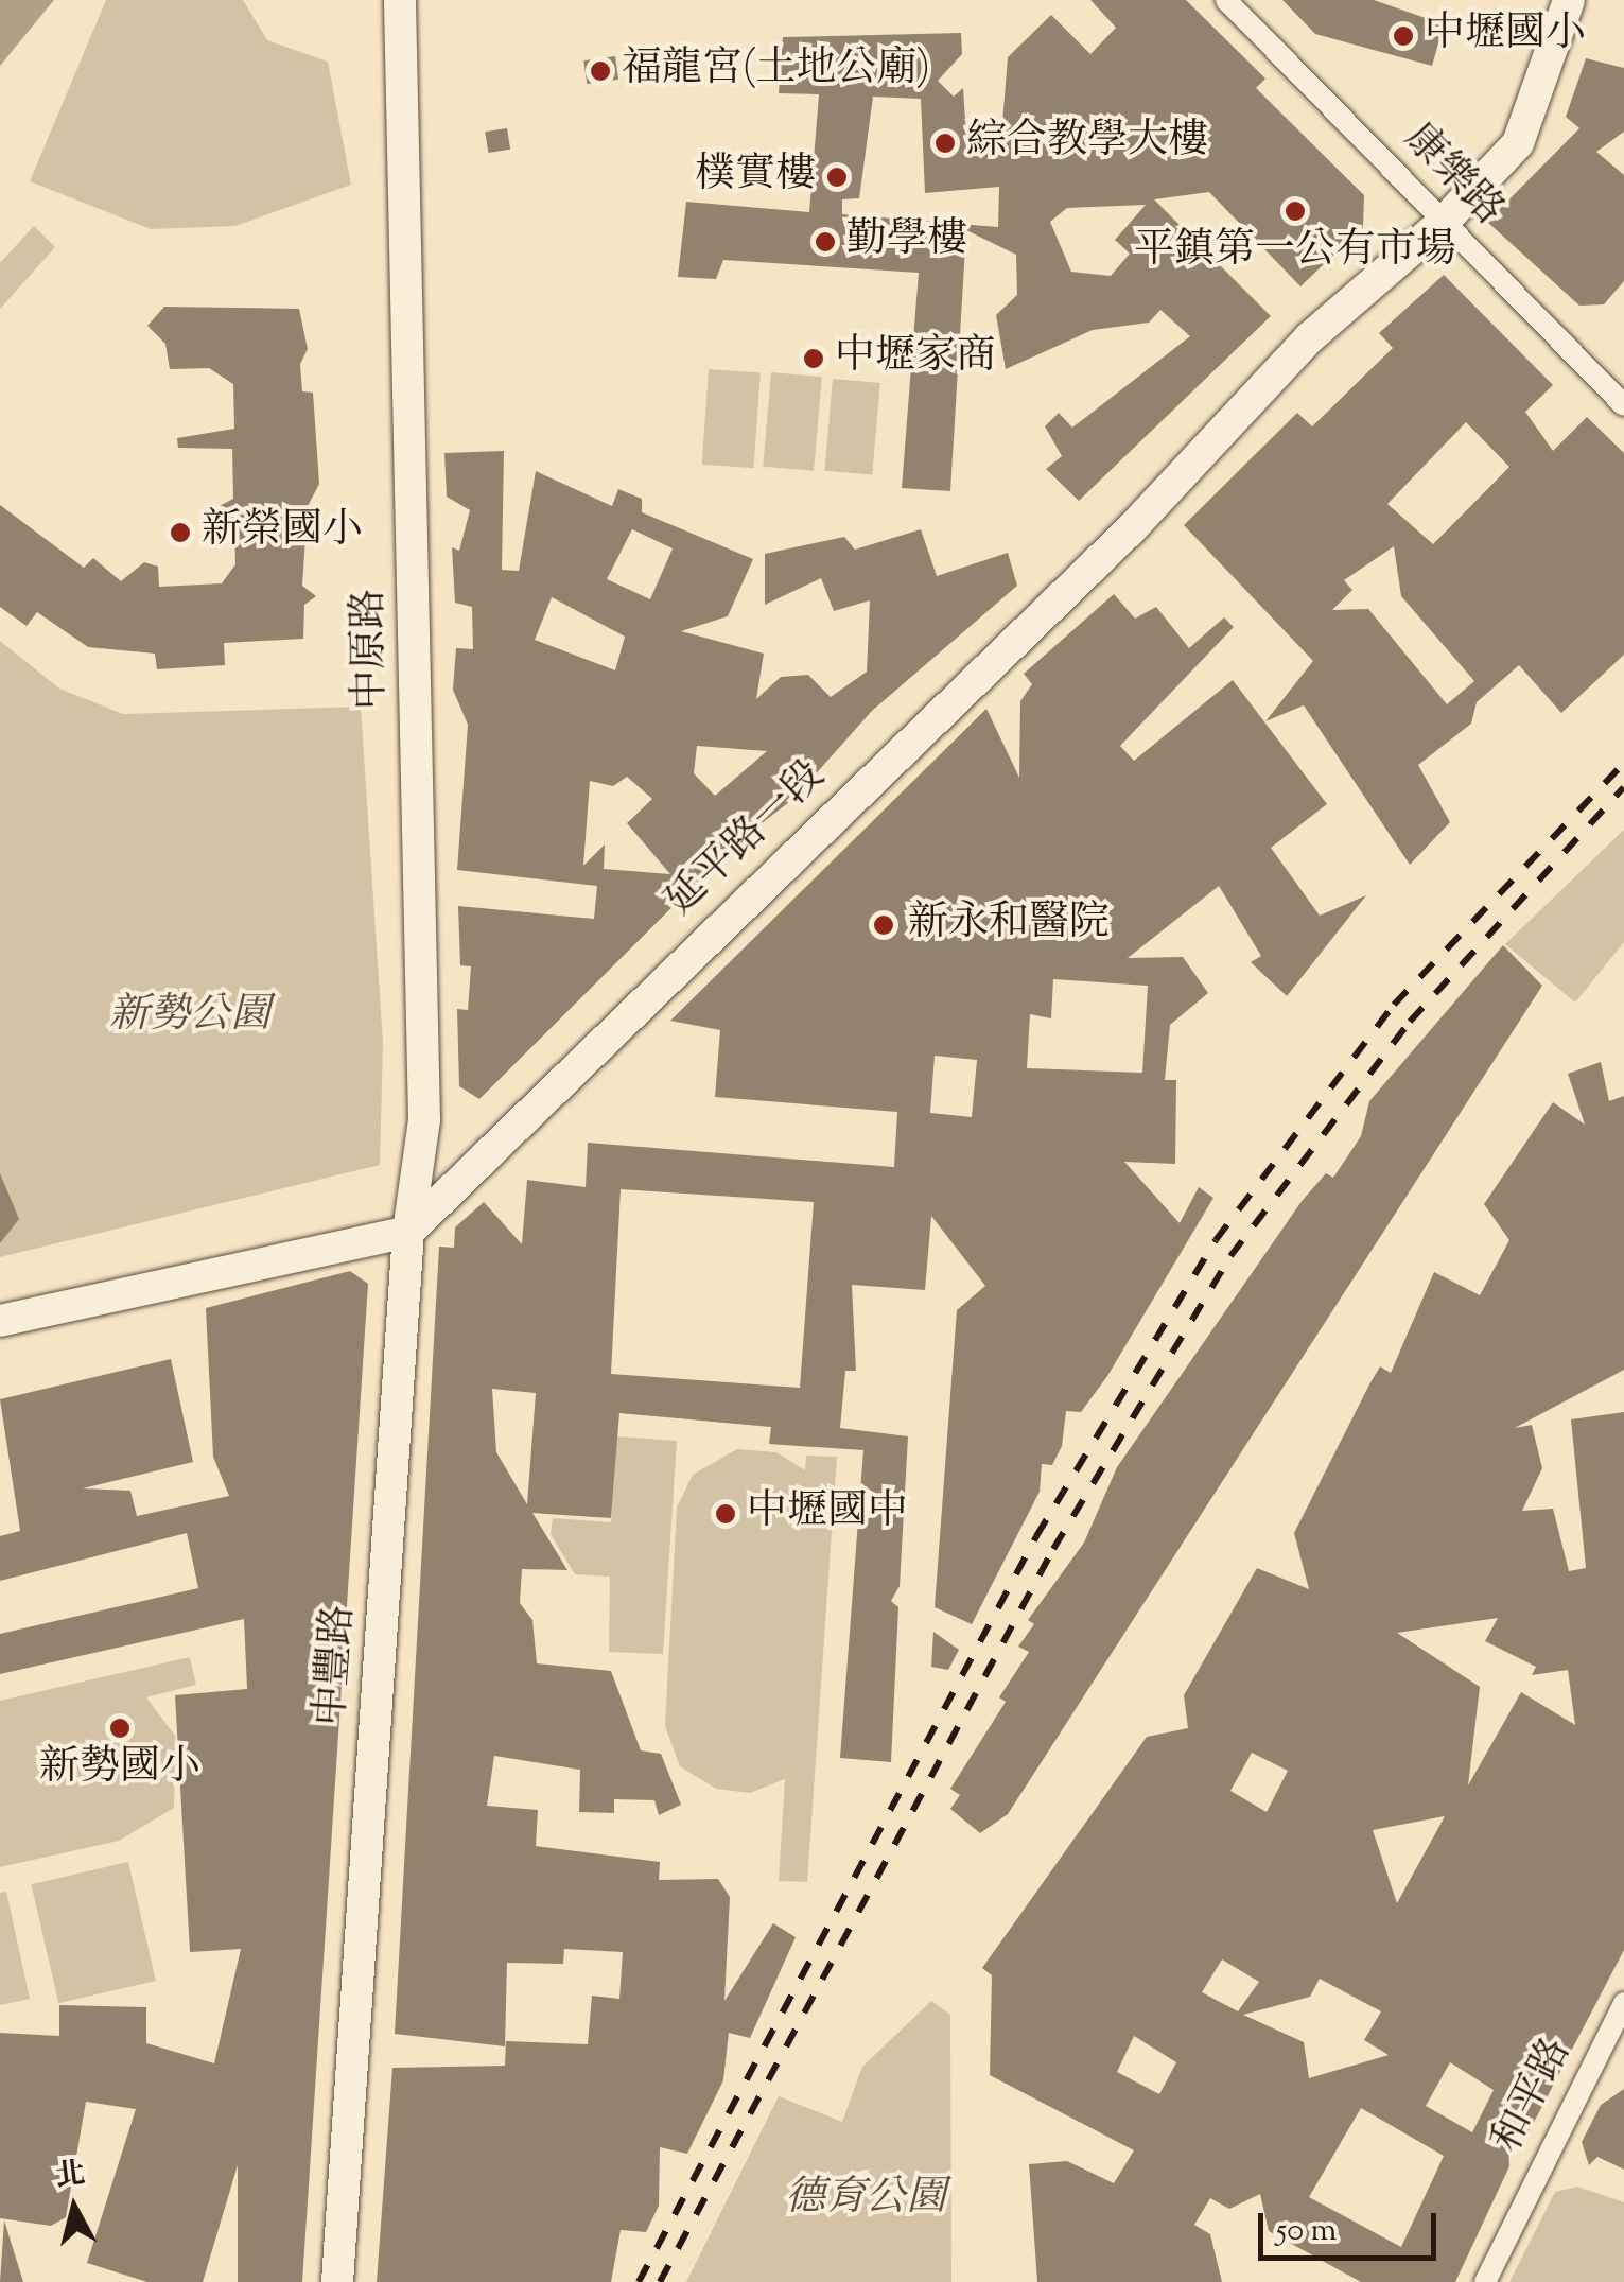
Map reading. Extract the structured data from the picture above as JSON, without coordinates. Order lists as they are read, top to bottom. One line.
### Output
{"streets":{"main road":["中原路","延平路一段","中豐路"],"street":["康樂路","和平路"]},"crossings":[["康樂路","延平路一段"],["中原路","延平路一段"],["中原路","中豐路"],["延平路一段","中豐路"]],"parks":["新勢公園","德育公園"],"places":["中壢國小","福龍宮(土地公廟)","綜合教學大樓","樸實樓","平鎮第一公有市場","勤學樓","中壢家商","新榮國小","新永和醫院","中壢國中","新勢國小"],"scale_bar":"50 m","north":"top"}
